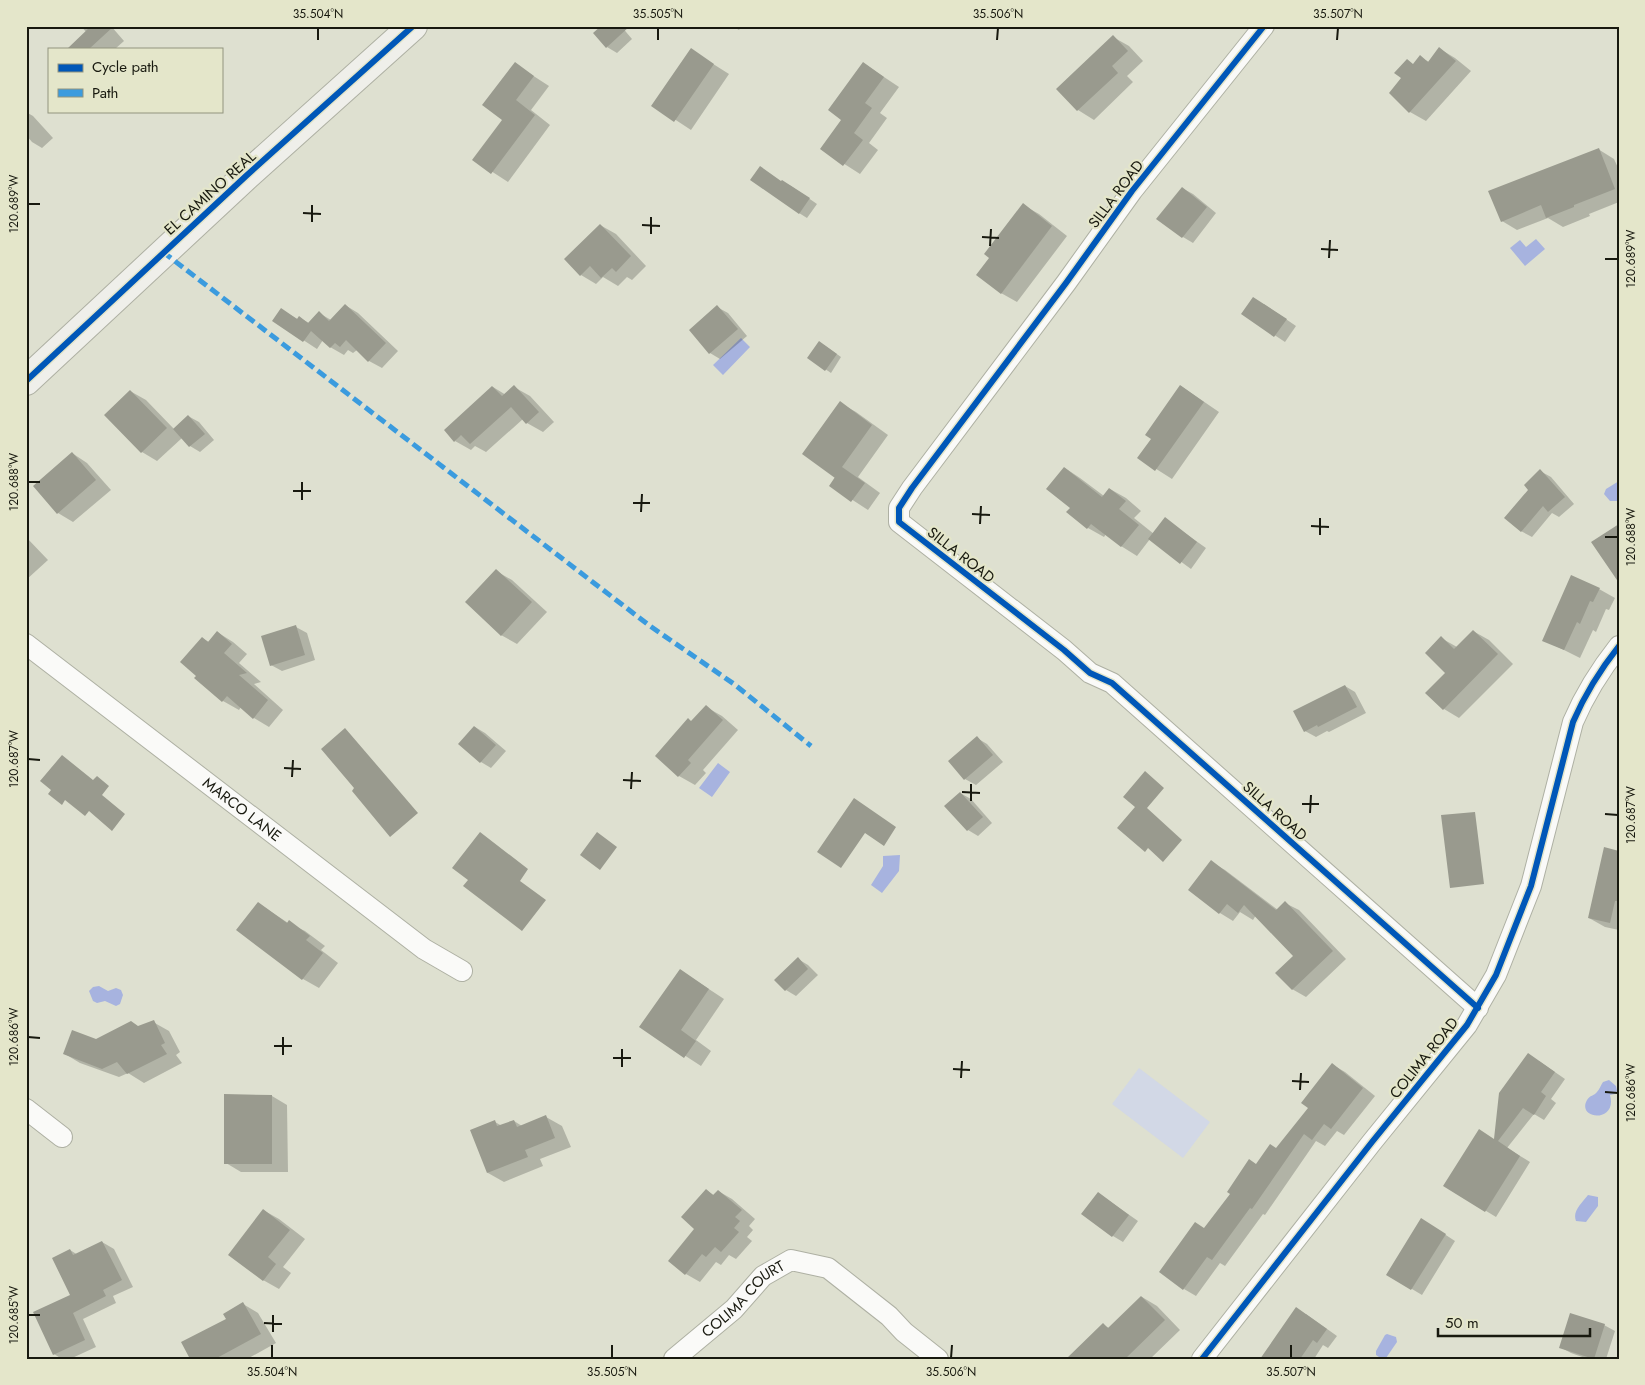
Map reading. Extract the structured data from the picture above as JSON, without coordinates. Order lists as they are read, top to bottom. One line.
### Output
{"streets":{"main road":["EL CAMINO REAL"],"street":["SILLA ROAD","MARCO LANE","COLIMA ROAD","COLIMA COURT"]},"crossings":[["SILLA ROAD","COLIMA ROAD"]],"legend":["Cycle path","Path"],"scale_bar":"50 m","coordinates":["35.504°N","35.505°N","35.506°N","35.507°N","120.689°W","120.688°W","120.687°W","120.686°W","120.685°W"]}
